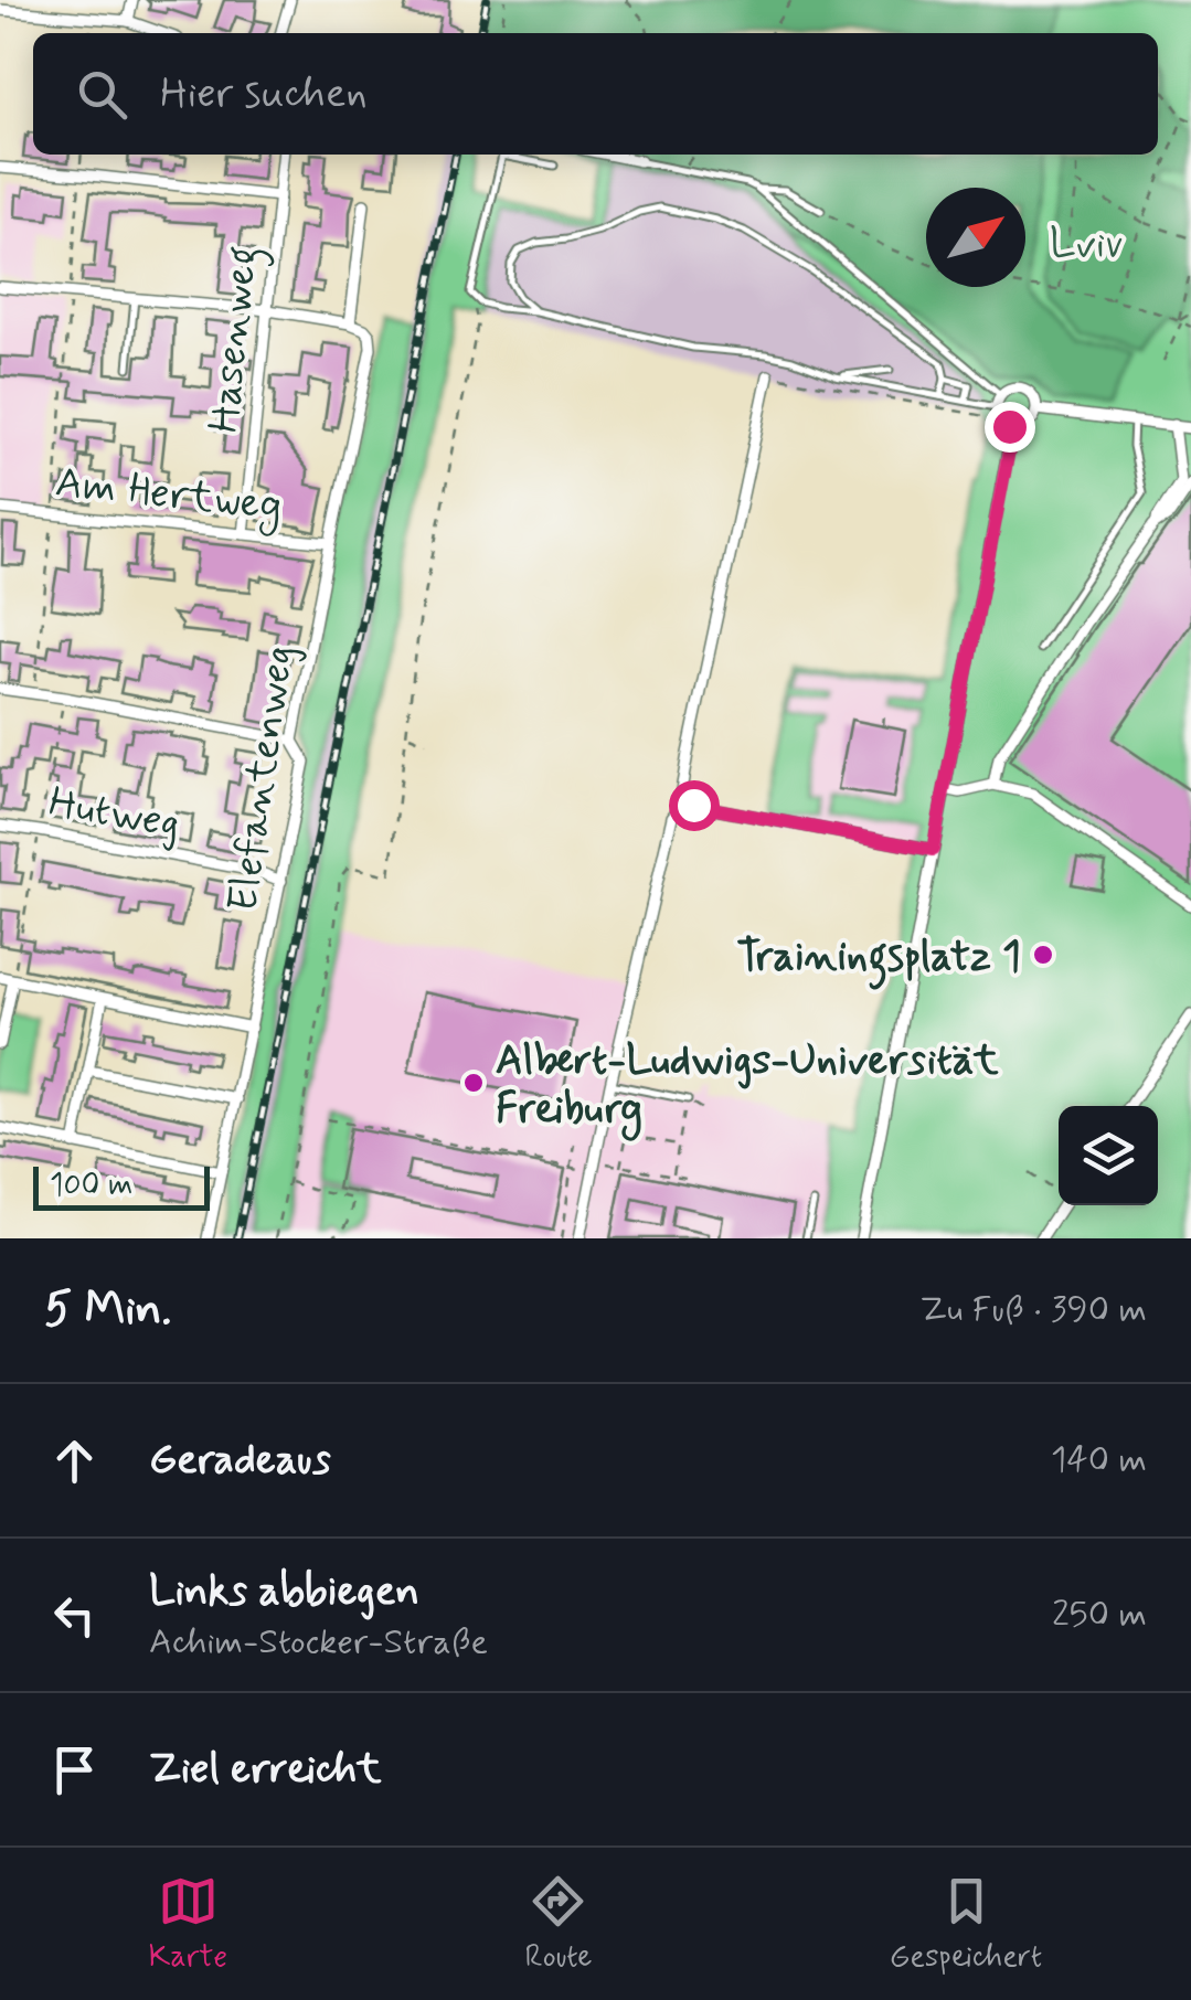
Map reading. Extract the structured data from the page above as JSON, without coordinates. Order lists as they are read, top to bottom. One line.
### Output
{"streets":{"street":["Hasenweg","Am Hertweg","Elefantenweg","Hutweg"]},"crossings":[["Hasenweg","Am Hertweg"],["Am Hertweg","Elefantenweg"],["Elefantenweg","Hutweg"]],"parks":["Lviv"],"places":["Trainingsplatz 1","Albert-Ludwigs-Universität Freiburg"],"scale_bar":"100 m","north":"top right","page":{"search":"Hier suchen","scale":"100 m","heading":["5 Min.","Zu Fuß · 390 m"],"list":[["Geradeaus","140 m"],["Links abbiegen","Achim-Stocker-Straße","250 m"],"Ziel erreicht"],"nav":["Karte","Route","Gespeichert"]}}
